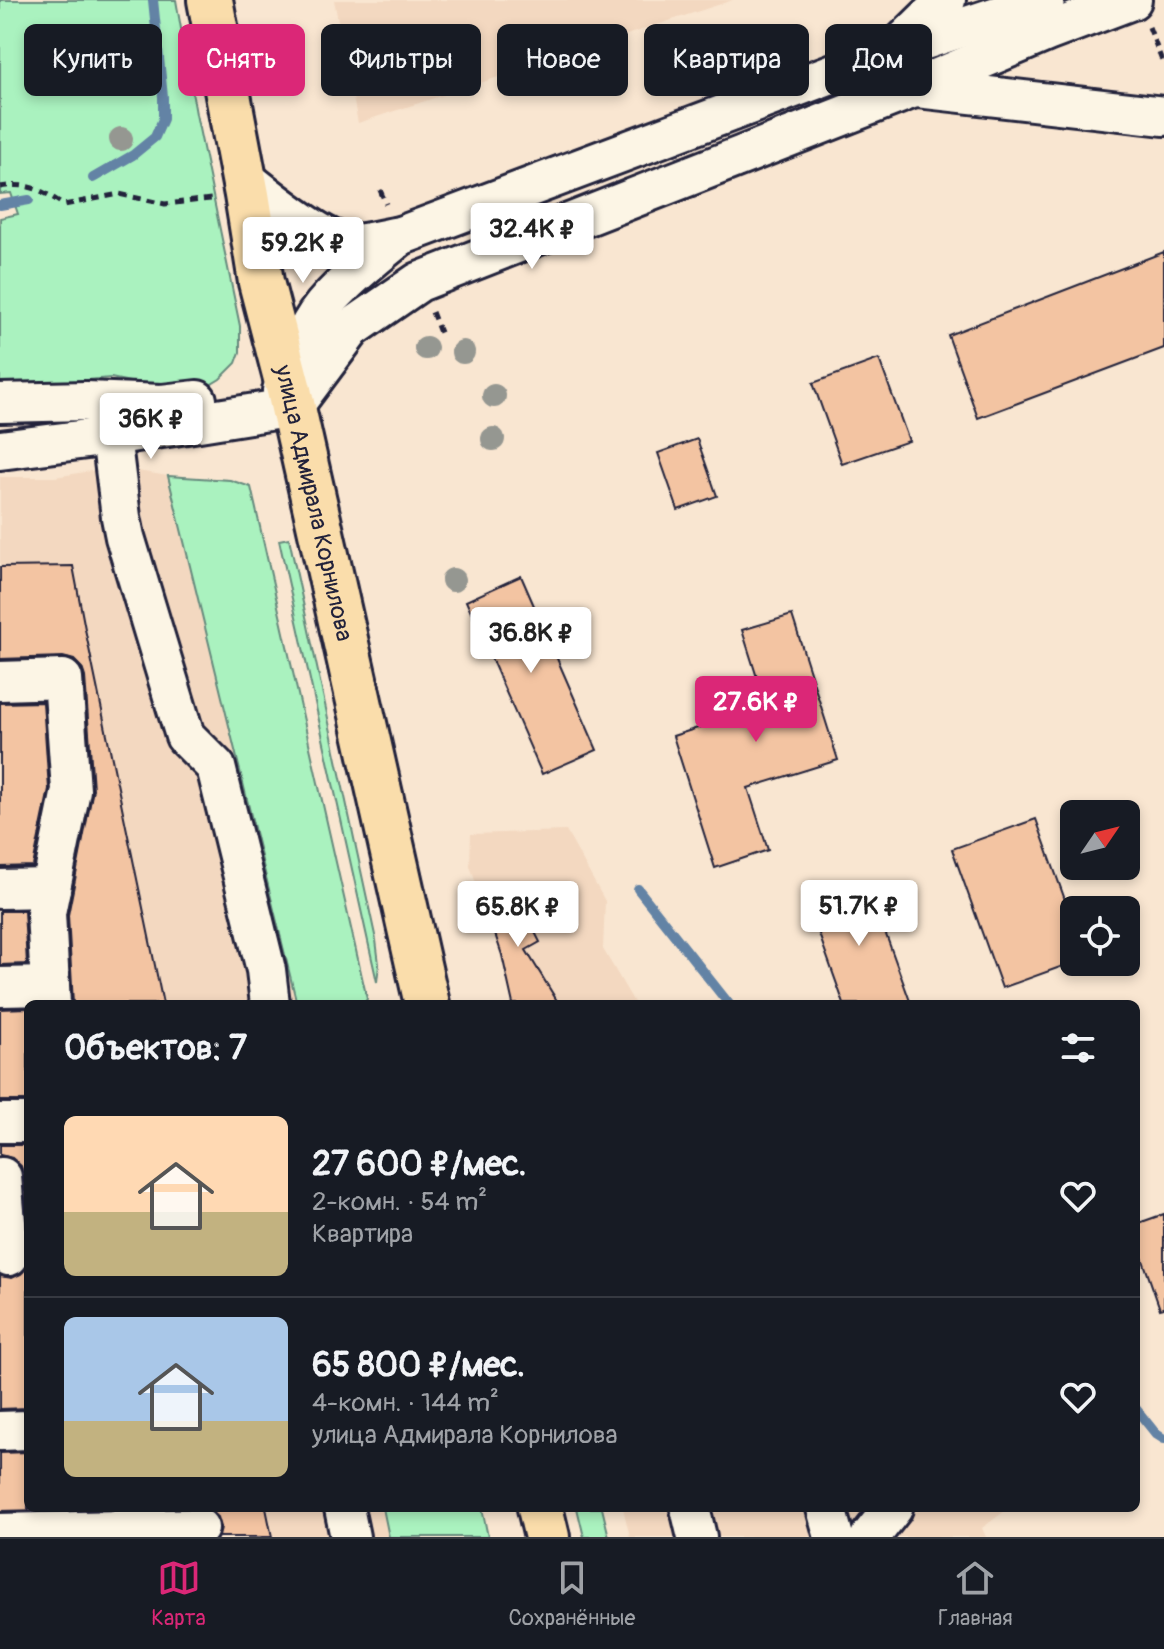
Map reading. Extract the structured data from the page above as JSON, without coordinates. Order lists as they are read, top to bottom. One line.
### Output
{"streets":{"main road":["улица Адмирала Корнилова"]},"north":"top right","page":{"chip":["Купить","Снять","Фильтры","Новое","Квартира","Дом"],"price":["32.4K ₽","59.2K ₽","36K ₽","36.8K ₽","27.6K ₽","51.7K ₽","65.8K ₽"],"heading":"Объектов: 7","list":[{"name":"27 600 ₽/мес.","note":"2-комн. · 54 m² · Квартира"},{"name":"65 800 ₽/мес.","note":"4-комн. · 144 m² · улица Адмирала Корнилова"}],"tabs":["Карта","Сохранённые","Главная"]}}
